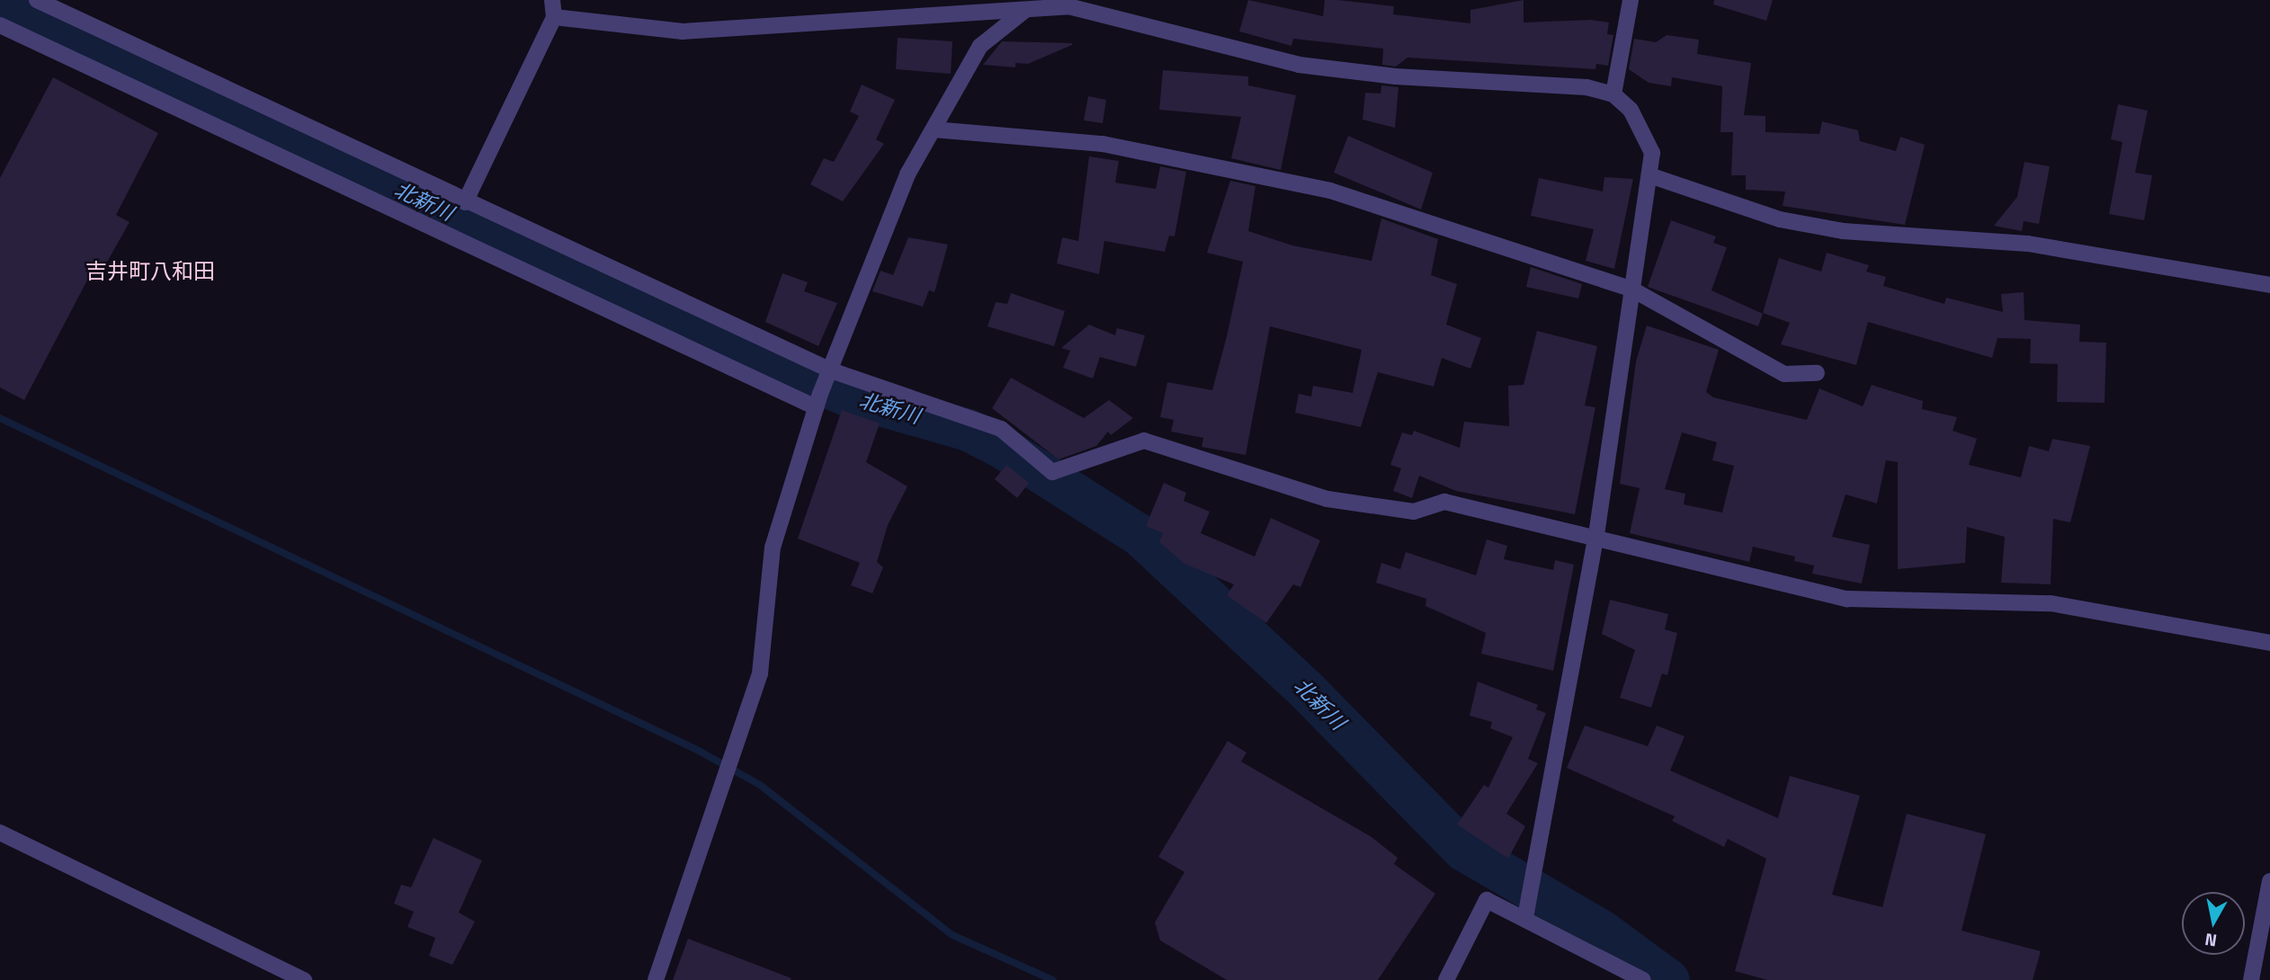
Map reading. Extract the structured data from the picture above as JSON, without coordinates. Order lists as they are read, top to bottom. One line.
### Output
{"districts":["吉井町八和田"],"water":["北新川"],"north":"bottom"}
